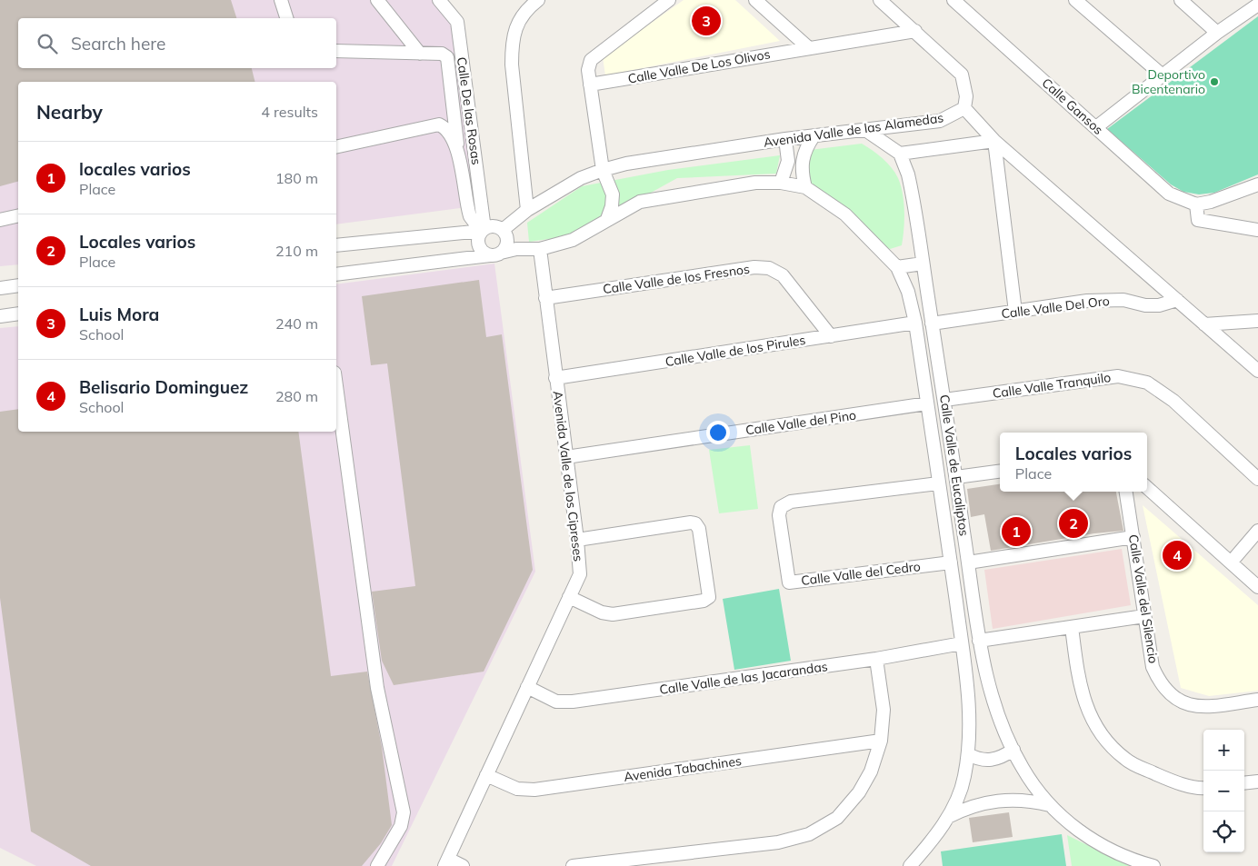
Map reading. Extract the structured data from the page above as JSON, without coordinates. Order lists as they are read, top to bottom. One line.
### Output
{"streets":{"street":["Calle Valle De Los Olivos","Calle Gansos","Calle De las Rosas","Avenida Valle de las Alamedas","Calle Valle de los Fresnos","Calle Valle Del Oro","Calle Valle de los Pirules","Calle Valle Tranquilo","Calle Valle del Pino","Calle Valle de Eucaliptos","Avenida Valle de los Cipreses","Calle Valle del Cedro","Calle Valle del Silencio","Calle Valle de las Jacarandas","Avenida Tabachines"]},"crossings":[["Calle De las Rosas","Avenida Valle de las Alamedas"],["Calle Valle de los Fresnos","Calle Valle de los Pirules"],["Calle Valle de los Fresnos","Avenida Valle de los Cipreses"],["Calle Valle Del Oro","Calle Valle de Eucaliptos"],["Calle Valle de los Pirules","Calle Valle de Eucaliptos"],["Calle Valle de los Pirules","Avenida Valle de los Cipreses"],["Calle Valle Tranquilo","Calle Valle de Eucaliptos"],["Calle Valle del Pino","Calle Valle de Eucaliptos"],["Calle Valle del Pino","Avenida Valle de los Cipreses"],["Calle Valle de Eucaliptos","Calle Valle del Cedro"],["Calle Valle de Eucaliptos","Calle Valle de las Jacarandas"],["Avenida Valle de los Cipreses","Calle Valle de las Jacarandas"],["Avenida Valle de los Cipreses","Avenida Tabachines"]],"places":["Deportivo Bicentenario"],"page":{"pins":["3","2","1","4"],"search":"Search here","heading":["Nearby","4 results"],"list":[{"mark":"1","name":"locales varios","note":"Place","value":"180 m"},{"mark":"2","name":"Locales varios","note":"Place","value":"210 m"},{"mark":"3","name":"Luis Mora","note":"School","value":"240 m"},{"mark":"4","name":"Belisario Dominguez","note":"School","value":"280 m"}],"popup":["Locales varios","Place"],"map_buttons":["+","−"]}}
